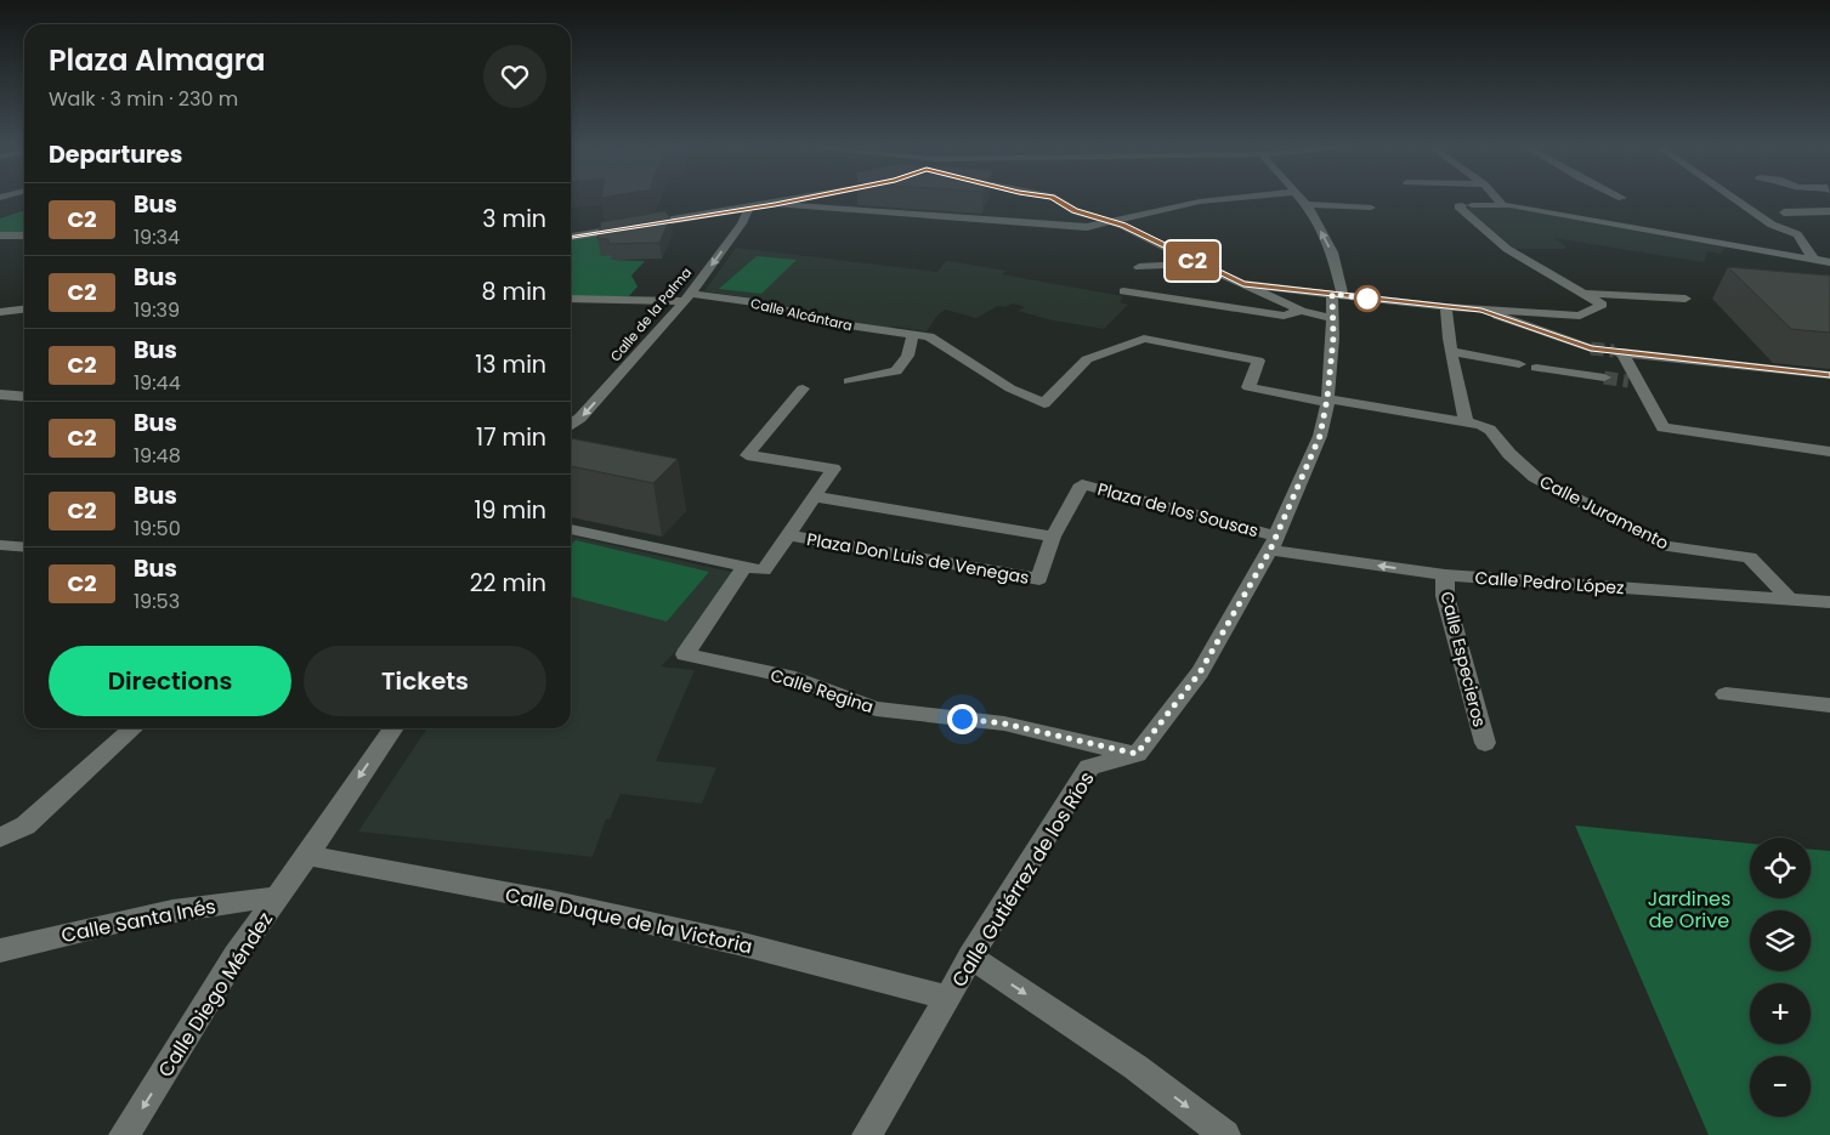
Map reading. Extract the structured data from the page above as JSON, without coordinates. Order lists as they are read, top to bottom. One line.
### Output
{"streets":{"street":["Calle de la Palma","Calle Alcántara","Plaza de los Sousas","Calle Juramento","Plaza Don Luis de Venegas","Calle Pedro López","Calle Especieros","Calle Regina","Calle Gutiérrez de los Ríos","Calle Santa Inés","Calle Duque de la Victoria","Calle Diego Méndez"]},"crossings":[["Calle de la Palma","Calle Alcántara"],["Calle Alcántara","Calle Juramento"],["Plaza de los Sousas","Plaza Don Luis de Venegas"],["Plaza de los Sousas","Calle Pedro López"],["Calle Juramento","Calle Pedro López"],["Calle Pedro López","Calle Especieros"],["Calle Regina","Calle Gutiérrez de los Ríos"],["Calle Gutiérrez de los Ríos","Calle Duque de la Victoria"],["Calle Santa Inés","Calle Diego Méndez"],["Calle Duque de la Victoria","Calle Diego Méndez"]],"one_way":["Calle de la Palma","Calle Diego Méndez"],"parks":["Jardines de Orive"],"lines":["bus line C2"],"page":{"on_map":"C2","heading":[["Plaza Almagra","Walk · 3 min · 230 m"],"Departures"],"list":[{"mark":"C2","name":"Bus","note":"19:34","value":"3 min"},{"mark":"C2","name":"Bus","note":"19:39","value":"8 min"},{"mark":"C2","name":"Bus","note":"19:44","value":"13 min"},{"mark":"C2","name":"Bus","note":"19:48","value":"17 min"},{"mark":"C2","name":"Bus","note":"19:50","value":"19 min"},{"mark":"C2","name":"Bus","note":"19:53","value":"22 min"}],"buttons":["Directions","Tickets"],"map_buttons":["+","−"]}}
